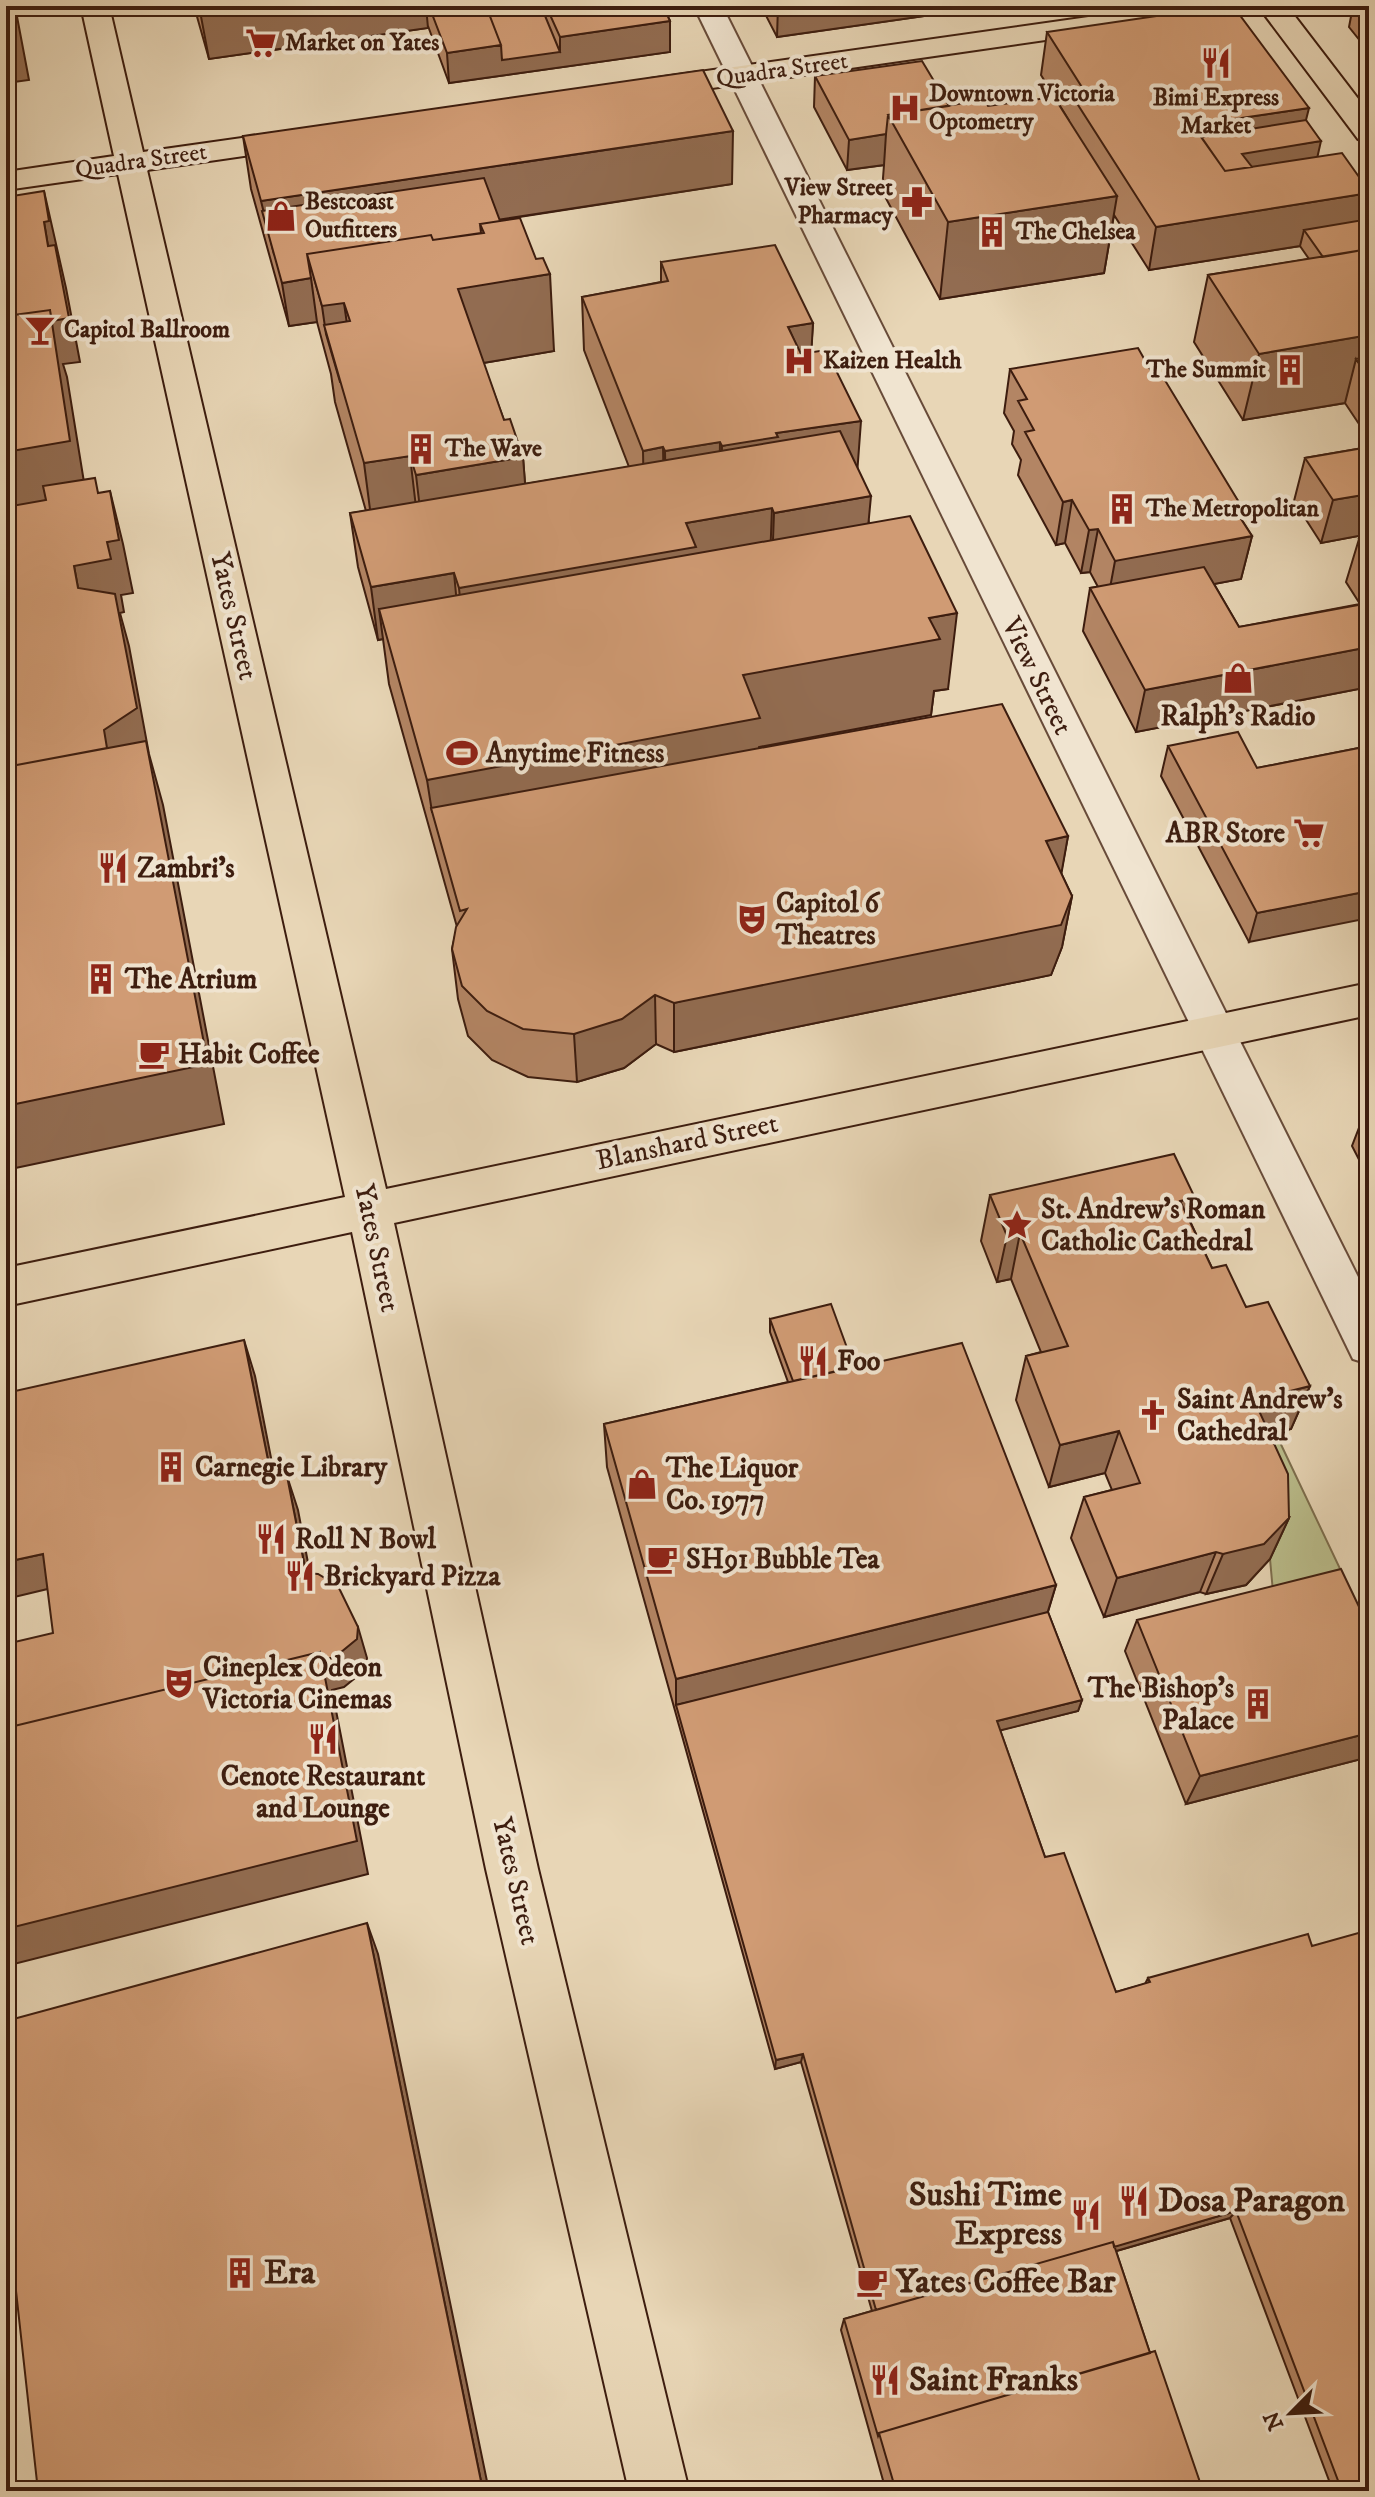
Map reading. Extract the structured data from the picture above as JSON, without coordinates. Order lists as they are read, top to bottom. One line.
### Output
{"streets":{"main road":["Quadra Street","Yates Street","Blanshard Street"],"street":["View Street"]},"crossings":[["Quadra Street","Yates Street"],["Quadra Street","View Street"],["Yates Street","Blanshard Street"],["View Street","Blanshard Street"]],"places":{"supermarket":["Market on Yates","ABR Store"],"restaurant":["Bimi Express Market","Zambri's","Foo","Roll N Bowl","Brickyard Pizza","Cenote Restaurant and Lounge","Dosa Paragon","Sushi Time Express","Saint Franks"],"hospital":["Downtown Victoria Optometry","Kaizen Health"],"pharmacy":["View Street Pharmacy"],"shop":["Bestcoast Outfitters","Ralph's Radio","The Liquor Co. 1977"],"building":["The Chelsea","The Summit","The Wave","The Metropolitan","The Atrium","Carnegie Library","The Bishop's Palace","Era"],"bar":["Capitol Ballroom"],"sports":["Anytime Fitness"],"theatre":["Capitol 6 Theatres","Cineplex Odeon Victoria Cinemas"],"cafe":["Habit Coffee","SH91 Bubble Tea","Yates Coffee Bar"],"place":["St. Andrew's Roman Catholic Cathedral"],"church":["Saint Andrew's Cathedral"]},"north":"bottom left"}
